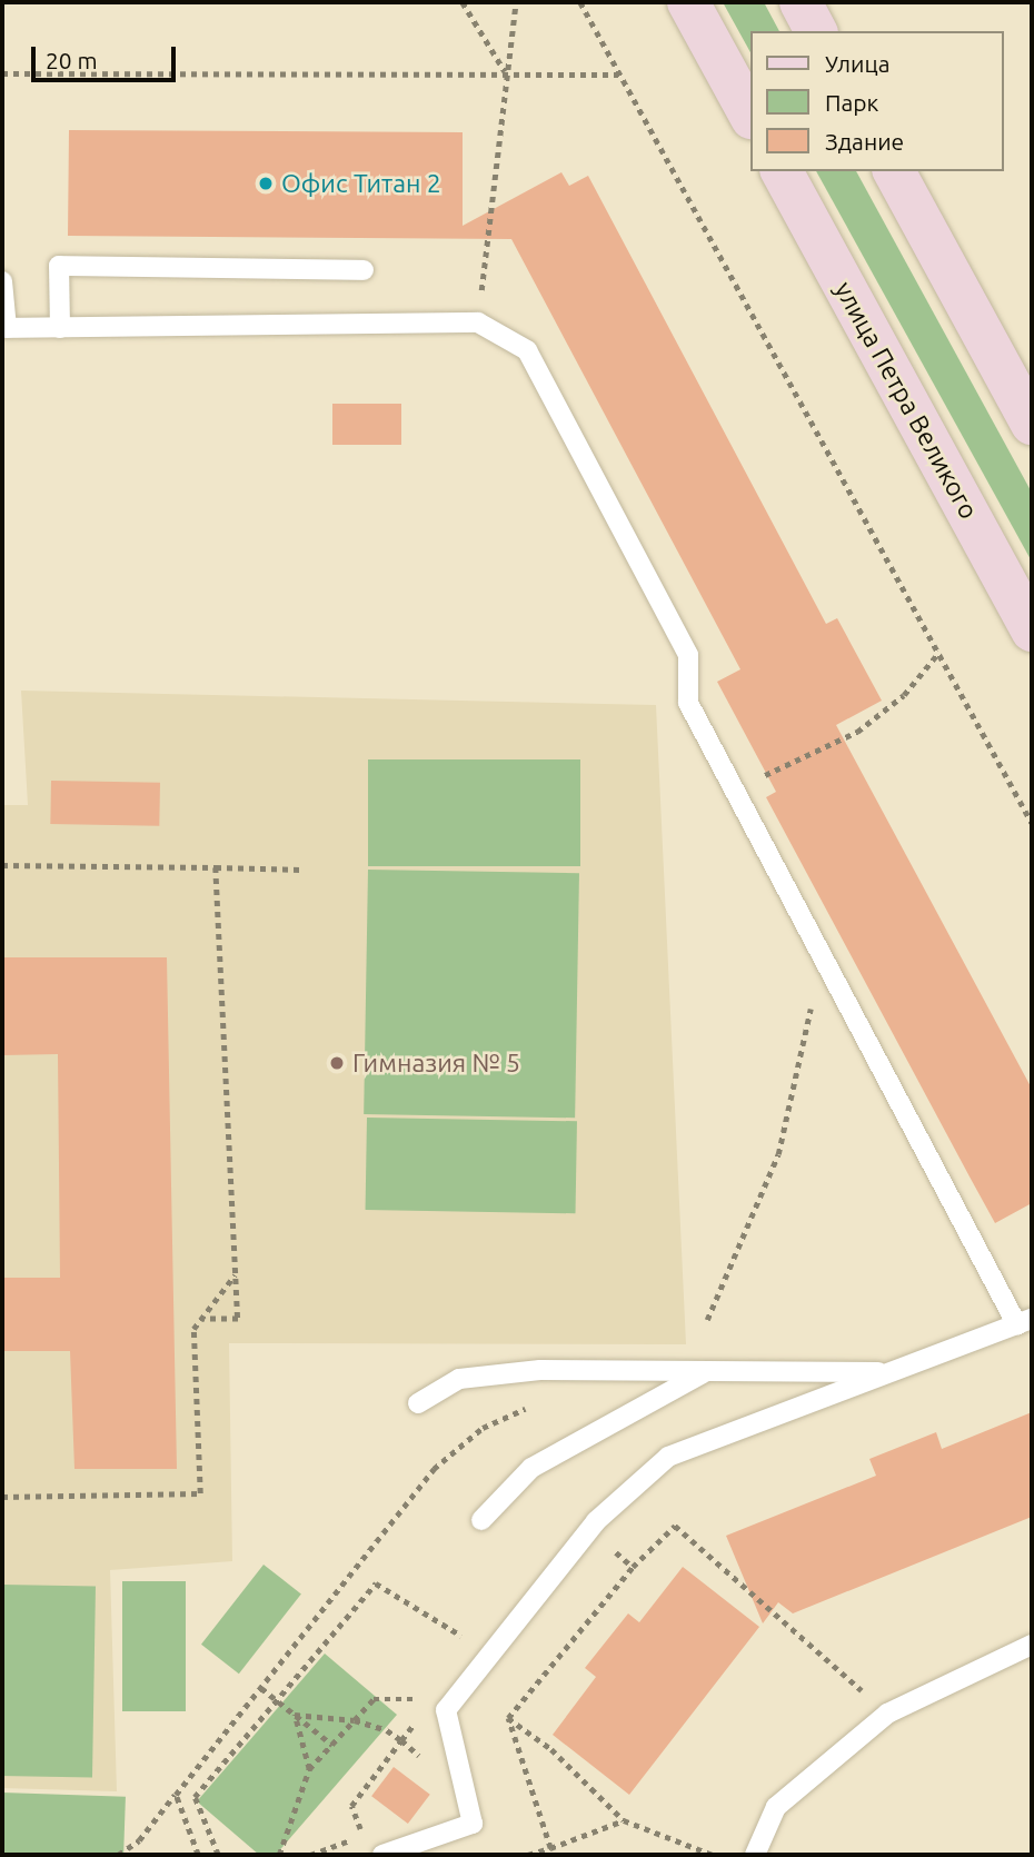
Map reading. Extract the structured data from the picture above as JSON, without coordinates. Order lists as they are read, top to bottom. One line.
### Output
{"streets":{"street":["улица Петра Великого"]},"places":["Офис Титан 2","Гимназия № 5"],"legend":["Улица","Парк","Здание"],"scale_bar":"20 m"}
